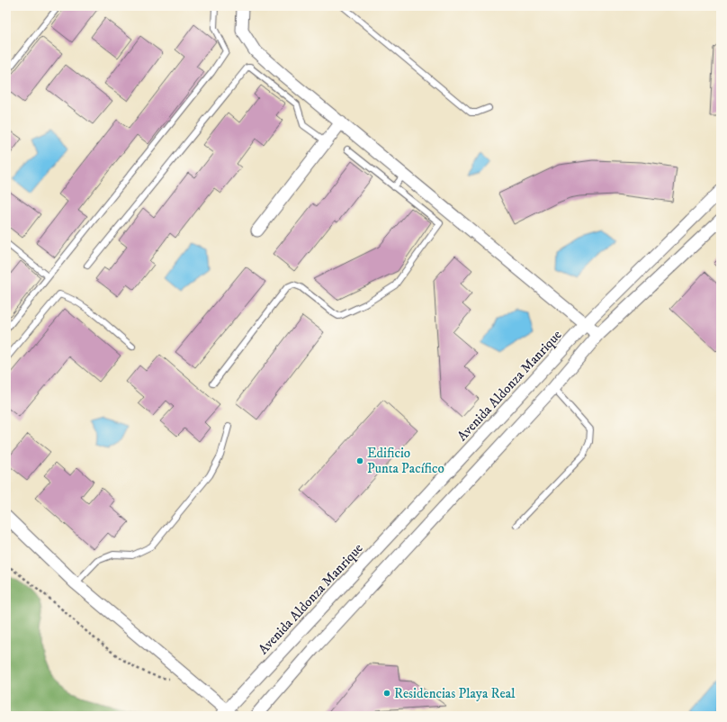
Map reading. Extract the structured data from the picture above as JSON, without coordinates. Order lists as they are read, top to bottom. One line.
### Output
{"streets":{"street":["Avenida Aldonza Manrique"]},"places":["Edificio Punta Pacífico","Residencias Playa Real"]}
